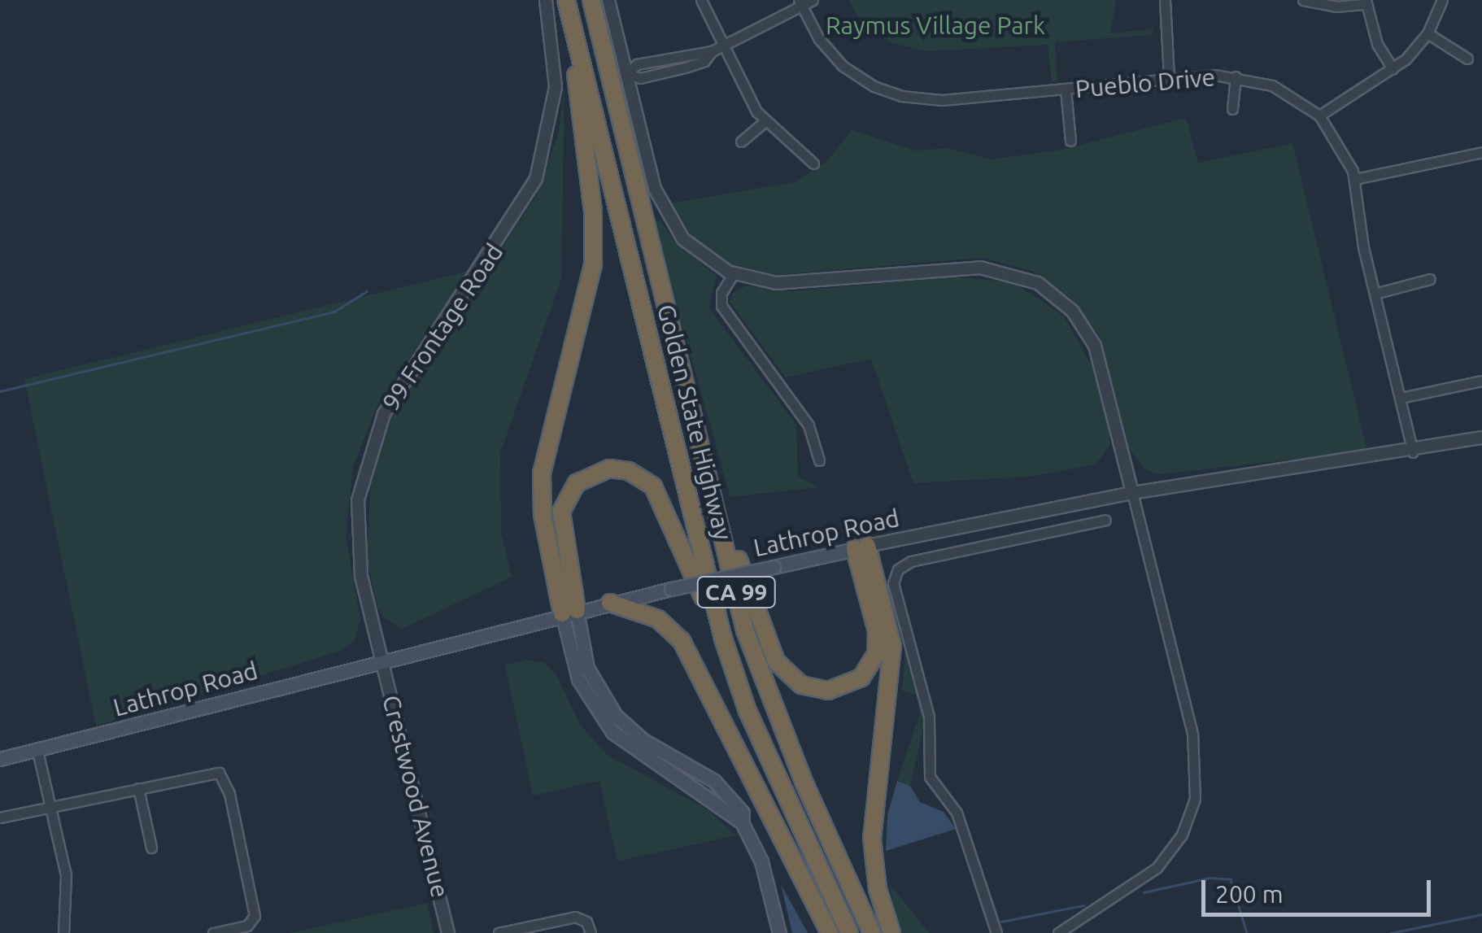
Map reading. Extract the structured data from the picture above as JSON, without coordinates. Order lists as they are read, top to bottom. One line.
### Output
{"streets":{"highway":["Golden State Highway","CA 99"],"main road":["Lathrop Road"],"street":["Pueblo Drive","99 Frontage Road","Crestwood Avenue"]},"crossings":[["Pueblo Drive","Lathrop Road"],["99 Frontage Road","Lathrop Road"],["99 Frontage Road","Crestwood Avenue"],["Lathrop Road","Crestwood Avenue"]],"parks":["Raymus Village Park"],"scale_bar":"200 m"}
